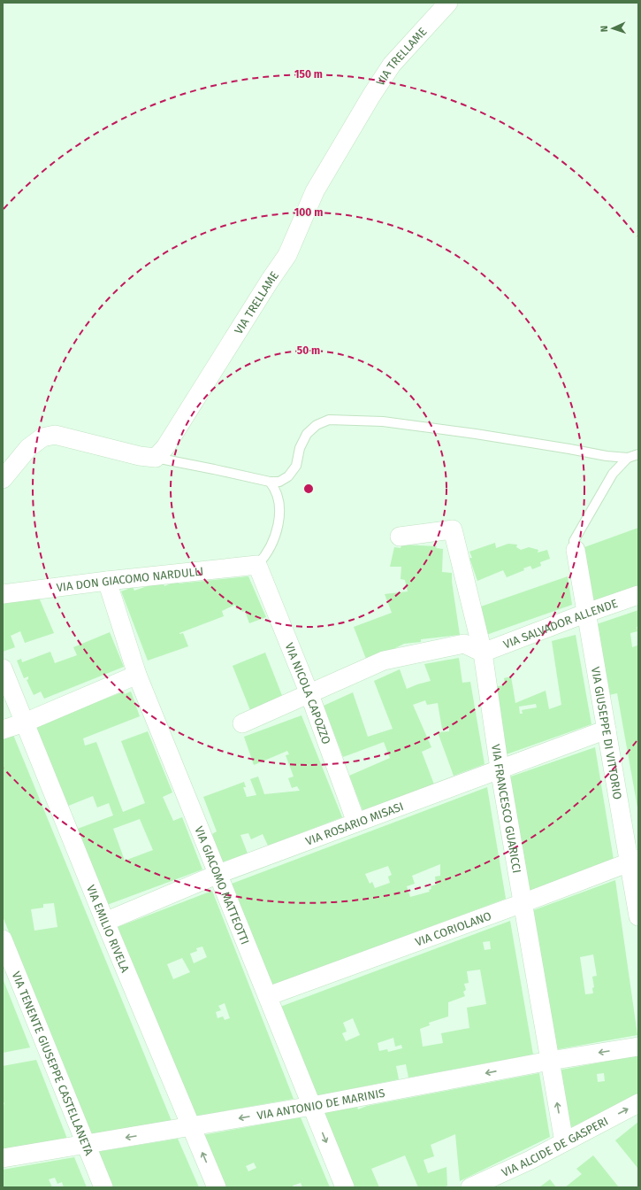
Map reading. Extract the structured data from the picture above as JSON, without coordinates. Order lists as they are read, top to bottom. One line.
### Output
{"streets":{"street":["VIA TRELLAME","VIA DON GIACOMO NARDULLI","VIA SALVADOR ALLENDE","VIA NICOLA CAPOZZO","VIA GIUSEPPE DI VITTORIO","VIA FRANCESCO GUARICCI","VIA ROSARIO MISASI","VIA GIACOMO MATTEOTTI","VIA EMILIO RIVELA","VIA CORIOLANO","VIA TENENTE GIUSEPPE CASTELLANETA","VIA ANTONIO DE MARINIS","VIA ALCIDE DE GASPERI"]},"crossings":[["VIA DON GIACOMO NARDULLI","VIA NICOLA CAPOZZO"],["VIA DON GIACOMO NARDULLI","VIA GIACOMO MATTEOTTI"],["VIA SALVADOR ALLENDE","VIA GIUSEPPE DI VITTORIO"],["VIA SALVADOR ALLENDE","VIA FRANCESCO GUARICCI"],["VIA NICOLA CAPOZZO","VIA ROSARIO MISASI"],["VIA GIUSEPPE DI VITTORIO","VIA ROSARIO MISASI"],["VIA GIUSEPPE DI VITTORIO","VIA CORIOLANO"],["VIA FRANCESCO GUARICCI","VIA ROSARIO MISASI"],["VIA FRANCESCO GUARICCI","VIA CORIOLANO"],["VIA FRANCESCO GUARICCI","VIA ANTONIO DE MARINIS"],["VIA FRANCESCO GUARICCI","VIA ALCIDE DE GASPERI"],["VIA ROSARIO MISASI","VIA GIACOMO MATTEOTTI"],["VIA ROSARIO MISASI","VIA EMILIO RIVELA"],["VIA GIACOMO MATTEOTTI","VIA CORIOLANO"],["VIA GIACOMO MATTEOTTI","VIA ANTONIO DE MARINIS"],["VIA EMILIO RIVELA","VIA ANTONIO DE MARINIS"],["VIA TENENTE GIUSEPPE CASTELLANETA","VIA ANTONIO DE MARINIS"]],"one_way":["VIA ANTONIO DE MARINIS","VIA ALCIDE DE GASPERI"],"north":"left","rings":["150 m","100 m","50 m"]}
